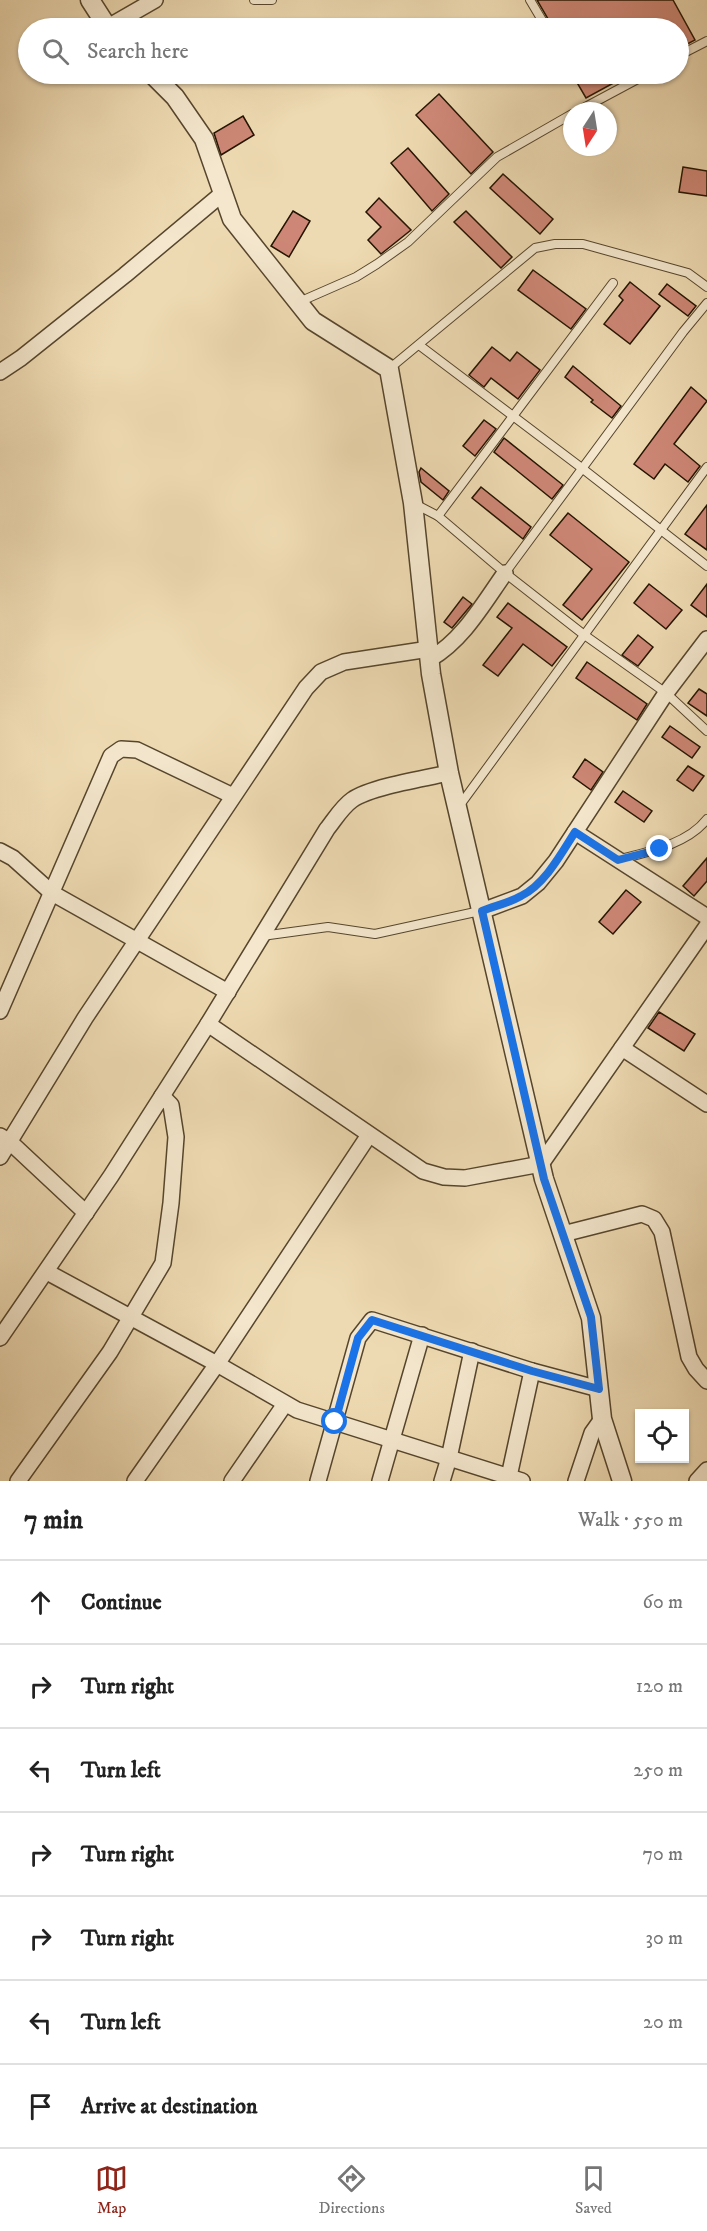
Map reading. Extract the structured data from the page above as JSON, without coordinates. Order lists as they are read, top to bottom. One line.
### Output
{"north":"bottom","page":{"search":"Search here","heading":["7 min","Walk · 550 m"],"list":[["Continue","60 m"],["Turn right","120 m"],["Turn left","250 m"],["Turn right","70 m"],["Turn right","30 m"],["Turn left","20 m"],"Arrive at destination"],"nav":["Map","Directions","Saved"]}}
